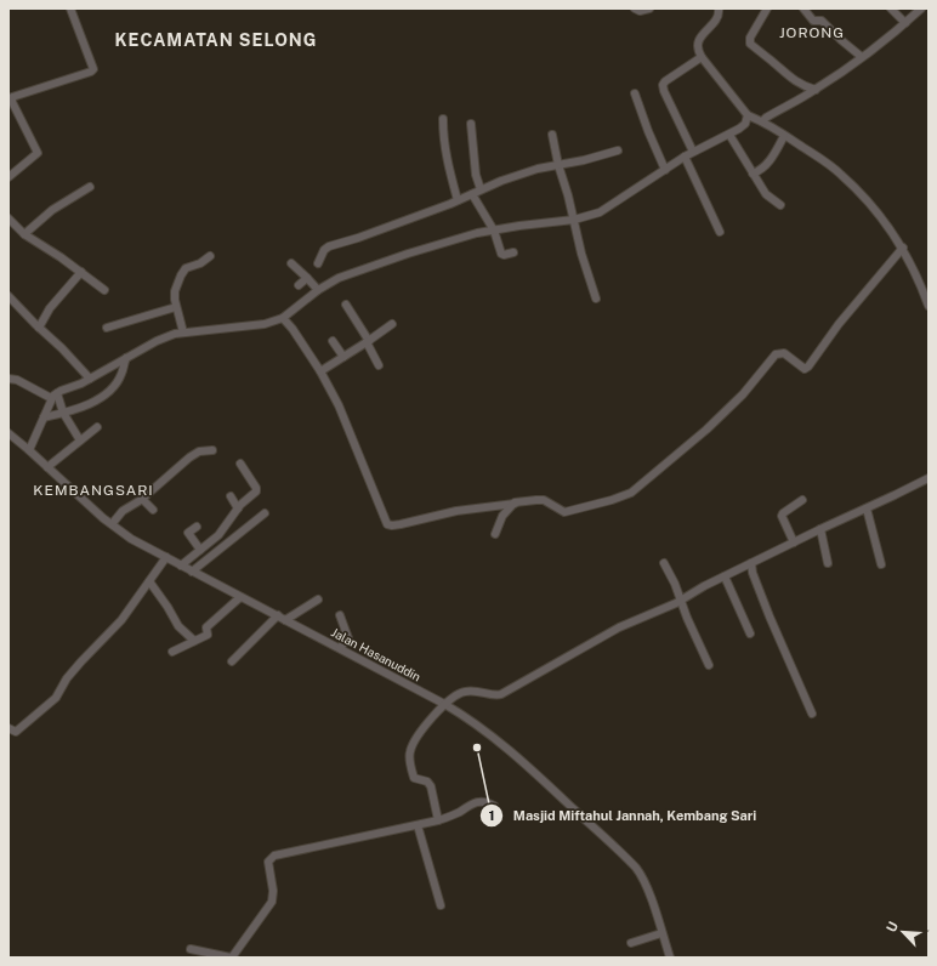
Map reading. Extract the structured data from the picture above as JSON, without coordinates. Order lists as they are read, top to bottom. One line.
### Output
{"streets":{"street":["Jalan Hasanuddin"]},"districts":["JORONG","KECAMATAN SELONG","KEMBANGSARI"],"places":["Masjid Miftahul Jannah, Kembang Sari"],"north":"top left"}
